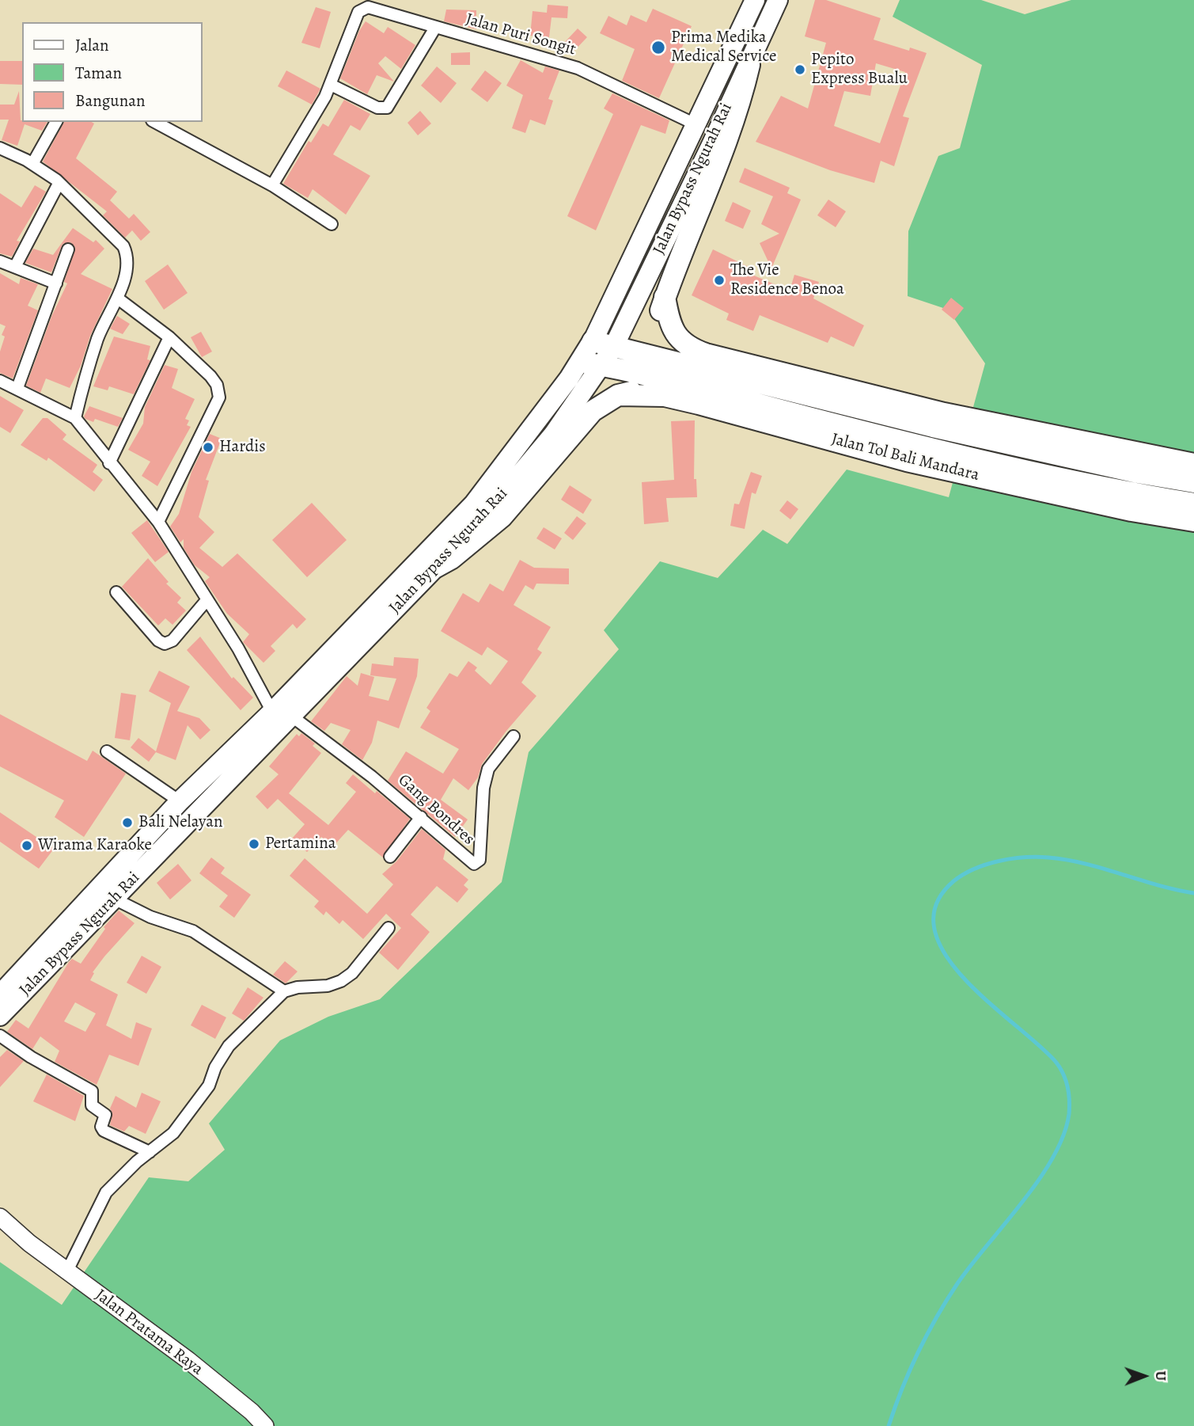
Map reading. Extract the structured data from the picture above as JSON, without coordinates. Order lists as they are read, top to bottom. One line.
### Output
{"streets":{"highway":["Jalan Bypass Ngurah Rai","Jalan Tol Bali Mandara"],"main road":["Jalan Pratama Raya"],"street":["Jalan Puri Songit","Gang Bondres"]},"crossings":[["Jalan Puri Songit","Jalan Bypass Ngurah Rai"],["Jalan Bypass Ngurah Rai","Jalan Tol Bali Mandara"],["Jalan Bypass Ngurah Rai","Gang Bondres"]],"places":["Prima Medika Medical Service","Pepito Express Bualu","The Vie Residence Benoa","Hardis","Bali Nelayan","Pertamina","Wirama Karaoke"],"legend":["Jalan","Taman","Bangunan"],"north":"right"}
